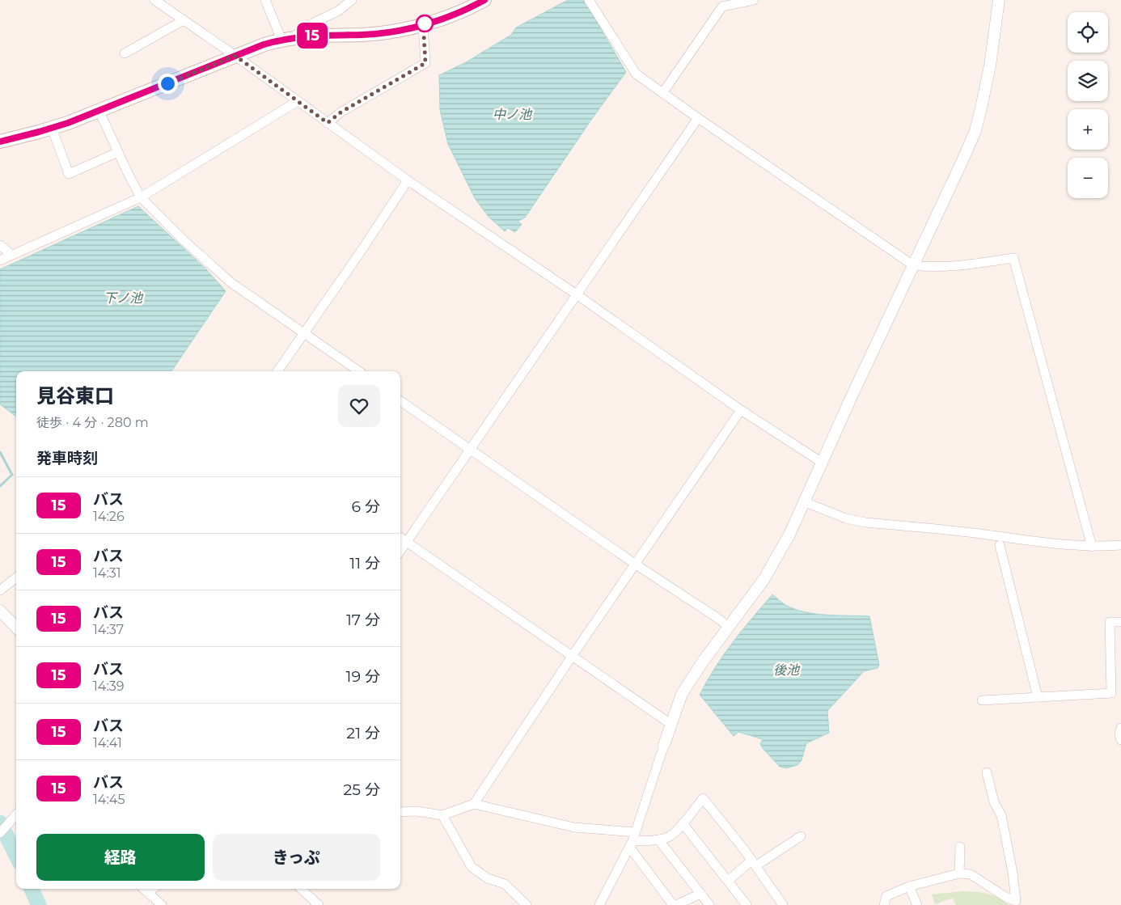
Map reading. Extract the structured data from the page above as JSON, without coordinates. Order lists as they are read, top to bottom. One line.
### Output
{"water":["中ノ池","下ノ池","後池"],"lines":["bus line 15"],"page":{"on_map":"15","map_buttons":["+","−"],"heading":[["見谷東口","徒歩 · 4 分 · 280 m"],"発車時刻"],"list":[{"mark":"15","name":"バス","note":"14:26","value":"6 分"},{"mark":"15","name":"バス","note":"14:31","value":"11 分"},{"mark":"15","name":"バス","note":"14:37","value":"17 分"},{"mark":"15","name":"バス","note":"14:39","value":"19 分"},{"mark":"15","name":"バス","note":"14:41","value":"21 分"},{"mark":"15","name":"バス","note":"14:45","value":"25 分"}],"buttons":["経路","きっぷ"]}}
